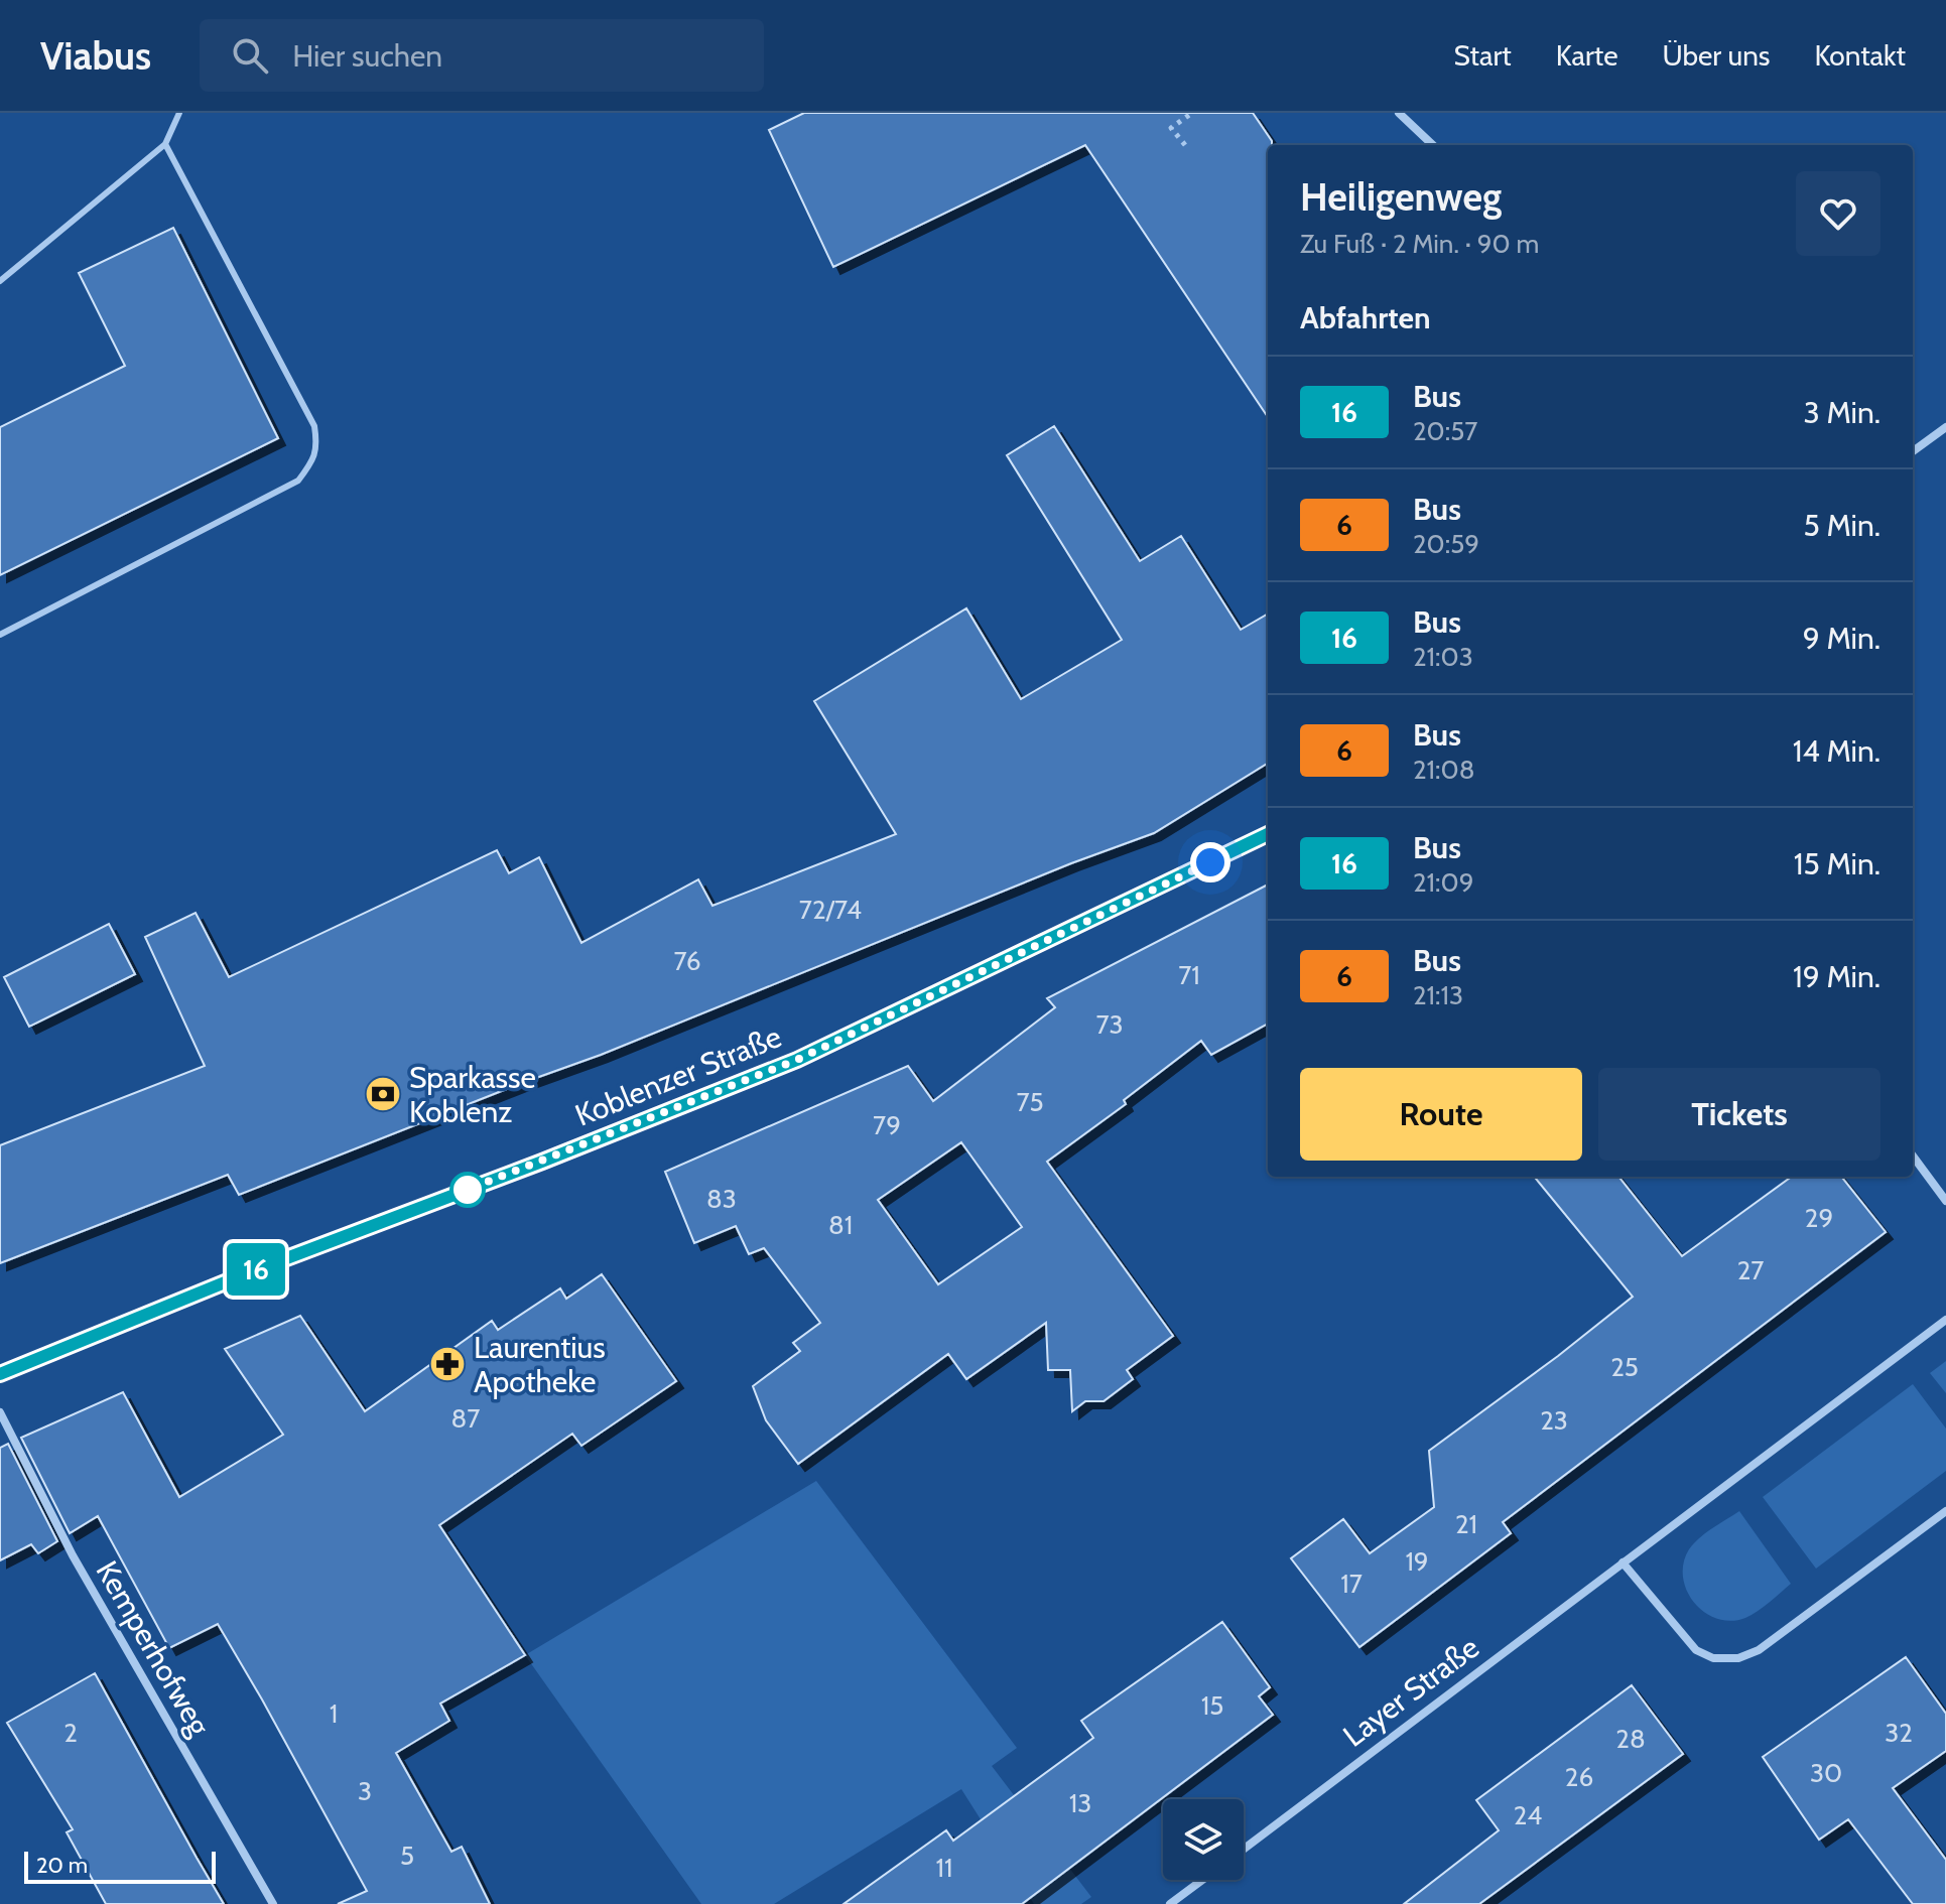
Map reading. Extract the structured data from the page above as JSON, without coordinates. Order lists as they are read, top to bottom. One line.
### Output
{"streets":{"street":["Koblenzer Straße","Kemperhofweg","Layer Straße"]},"places":{"bank":["Sparkasse Koblenz"],"pharmacy":["Laurentius Apotheke"]},"lines":["bus line 16"],"house_numbers":["72/74","76","71","73","75","79","83","29","81","27","25","87","23","21","19","17","15","1","2","32","28","30","26","3","13","24","5","11"],"scale_bar":"20 m","page":{"header":"Viabus","search":"Hier suchen","nav":["Start","Karte","Über uns","Kontakt"],"on_map":"16","heading":[["Heiligenweg","Zu Fuß · 2 Min. · 90 m"],"Abfahrten"],"list":[{"mark":"16","name":"Bus","note":"20:57","value":"3 Min."},{"mark":"6","name":"Bus","note":"20:59","value":"5 Min."},{"mark":"16","name":"Bus","note":"21:03","value":"9 Min."},{"mark":"6","name":"Bus","note":"21:08","value":"14 Min."},{"mark":"16","name":"Bus","note":"21:09","value":"15 Min."},{"mark":"6","name":"Bus","note":"21:13","value":"19 Min."}],"buttons":["Route","Tickets"],"scale":"20 m"}}
